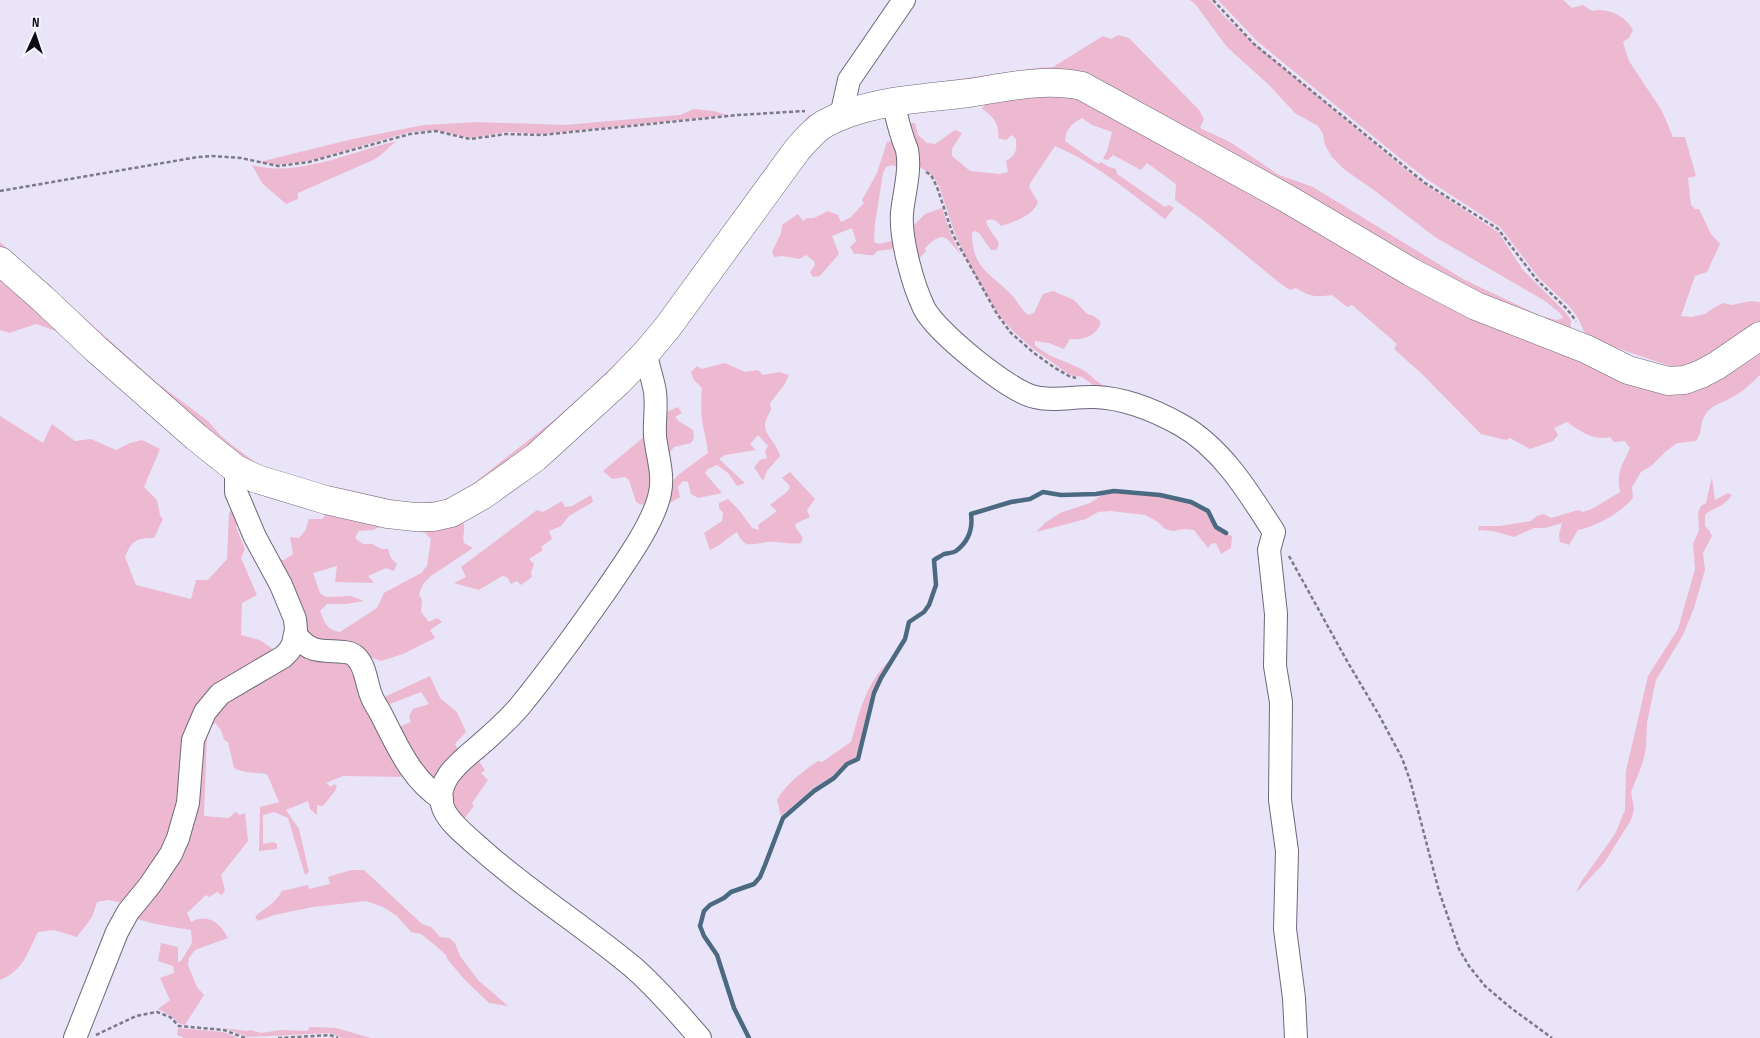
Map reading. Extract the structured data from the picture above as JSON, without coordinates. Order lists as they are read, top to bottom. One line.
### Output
{"north":"top"}
